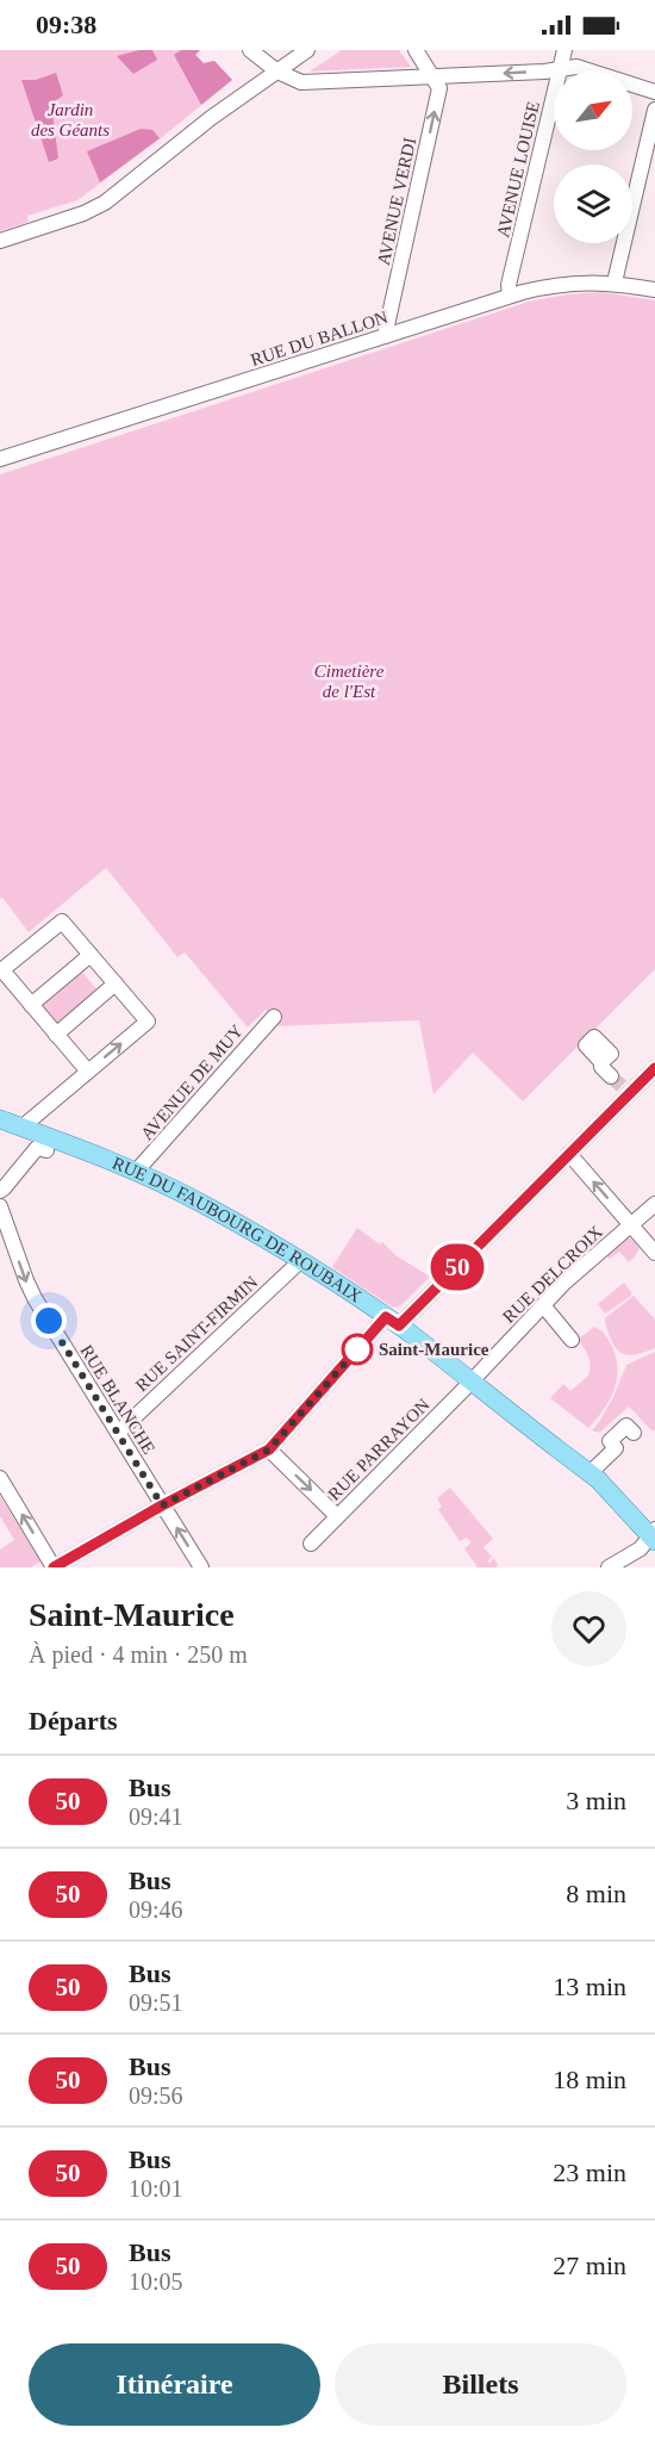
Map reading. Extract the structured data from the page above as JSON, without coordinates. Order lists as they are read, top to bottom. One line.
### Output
{"streets":{"main road":["RUE DU FAUBOURG DE ROUBAIX"],"street":["AVENUE LOUISE","AVENUE VERDI","RUE DU BALLON","AVENUE DE MUY","RUE DELCROIX","RUE SAINT-FIRMIN","RUE BLANCHE","RUE PARRAYON"]},"crossings":[["AVENUE LOUISE","RUE DU BALLON"],["AVENUE VERDI","RUE DU BALLON"],["AVENUE DE MUY","RUE DU FAUBOURG DE ROUBAIX"],["RUE DU FAUBOURG DE ROUBAIX","RUE DELCROIX"],["RUE DU FAUBOURG DE ROUBAIX","RUE SAINT-FIRMIN"],["RUE DU FAUBOURG DE ROUBAIX","RUE PARRAYON"],["RUE DELCROIX","RUE PARRAYON"],["RUE SAINT-FIRMIN","RUE BLANCHE"]],"one_way":["AVENUE VERDI"],"parks":["Jardin des Géants","Cimetière de l'Est"],"places":["Saint-Maurice"],"lines":["bus line 50"],"north":"top right","page":{"status":"09:38","on_map":"50","heading":[["Saint-Maurice","À pied · 4 min · 250 m"],"Départs"],"list":[{"mark":"50","name":"Bus","note":"09:41","value":"3 min"},{"mark":"50","name":"Bus","note":"09:46","value":"8 min"},{"mark":"50","name":"Bus","note":"09:51","value":"13 min"},{"mark":"50","name":"Bus","note":"09:56","value":"18 min"},{"mark":"50","name":"Bus","note":"10:01","value":"23 min"},{"mark":"50","name":"Bus","note":"10:05","value":"27 min"}],"buttons":["Itinéraire","Billets"]}}
